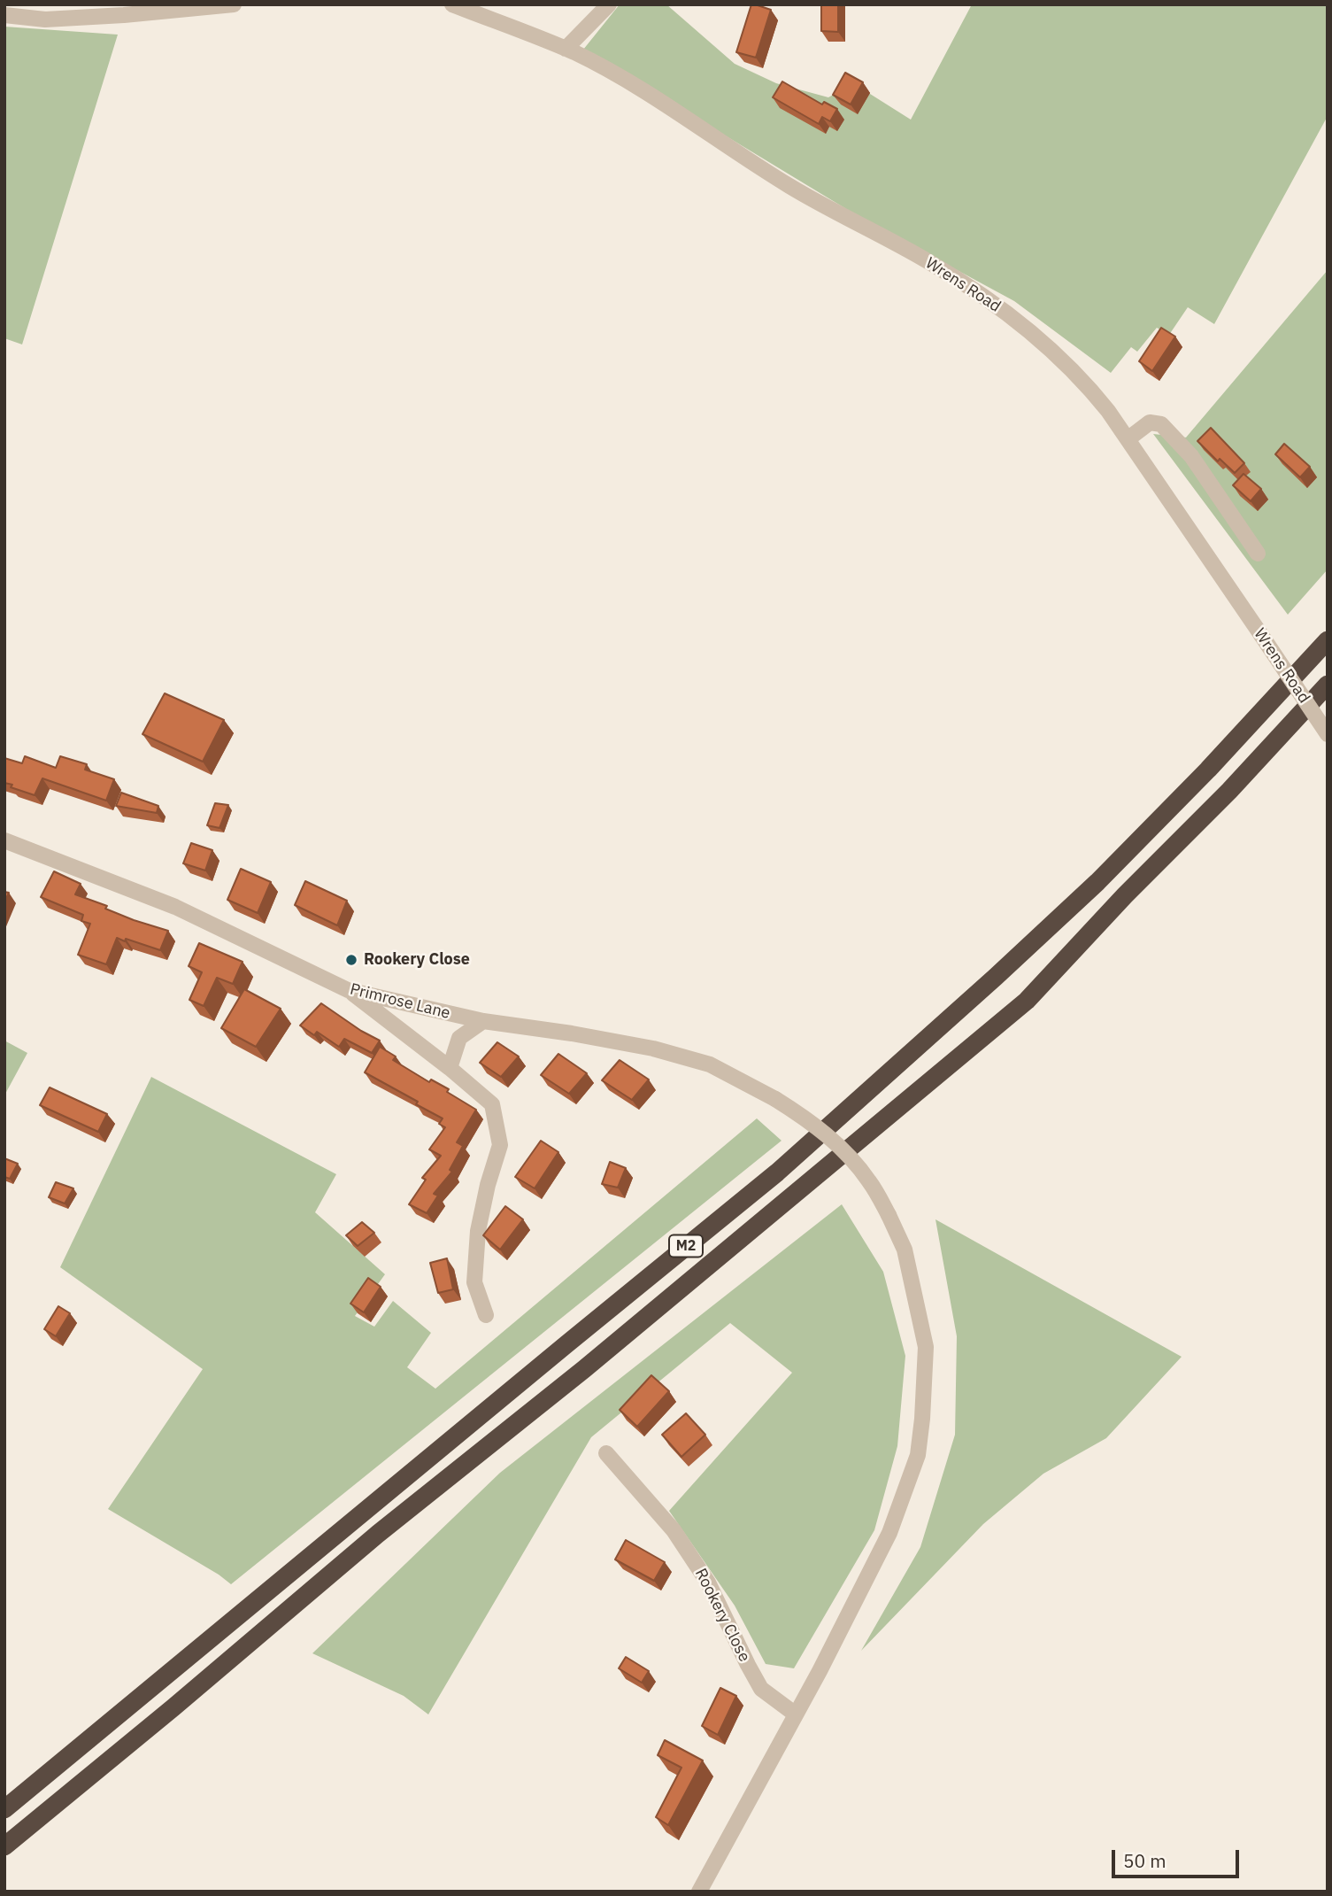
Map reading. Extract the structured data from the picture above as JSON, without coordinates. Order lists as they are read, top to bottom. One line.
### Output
{"streets":{"highway":["M2"],"street":["Wrens Road","Primrose Lane","Rookery Close"]},"crossings":[["Primrose Lane","Rookery Close"]],"places":["Rookery Close"],"scale_bar":"50 m"}
